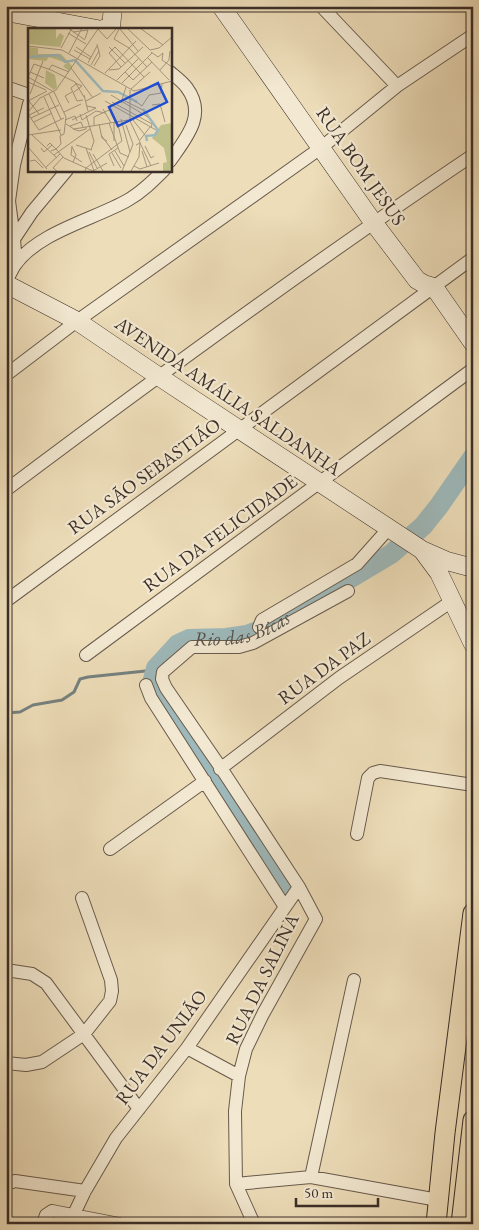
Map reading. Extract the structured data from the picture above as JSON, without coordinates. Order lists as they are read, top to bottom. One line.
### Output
{"streets":{"main road":["RUA BOM JESUS","AVENIDA AMÁLIA SALDANHA"],"street":["RUA SÃO SEBASTIÃO","RUA DA FELICIDADE","RUA DA PAZ","RUA DA SALINA","RUA DA UNIÃO"]},"crossings":[["RUA BOM JESUS","RUA SÃO SEBASTIÃO"],["AVENIDA AMÁLIA SALDANHA","RUA SÃO SEBASTIÃO"],["AVENIDA AMÁLIA SALDANHA","RUA DA FELICIDADE"],["AVENIDA AMÁLIA SALDANHA","RUA DA PAZ"],["RUA DA PAZ","RUA DA SALINA"],["RUA DA SALINA","RUA DA UNIÃO"]],"water":["Rio das Bicas"],"scale_bar":"50 m"}
